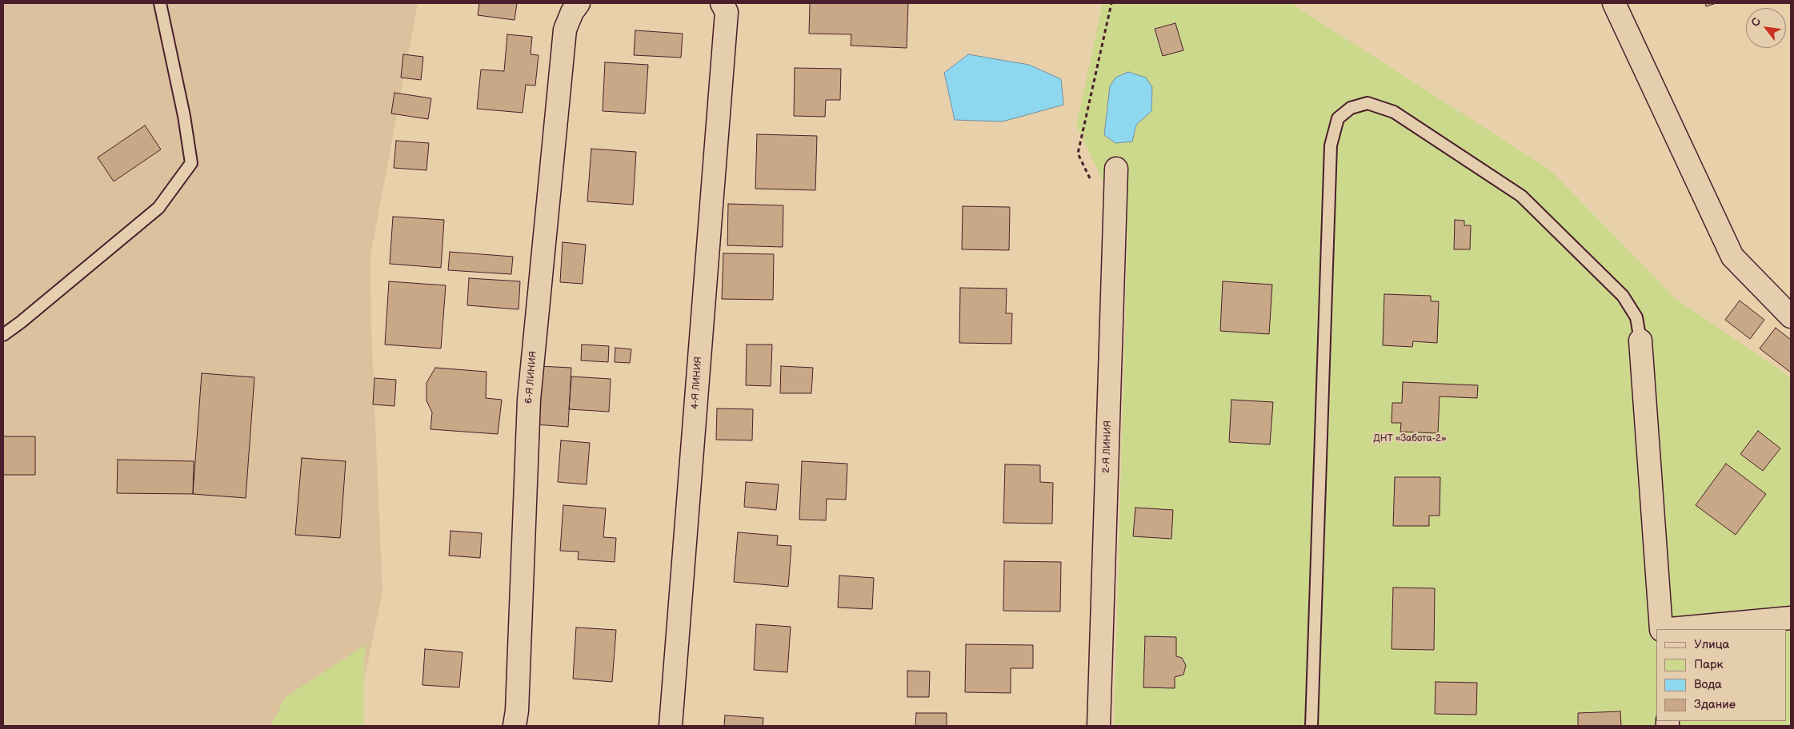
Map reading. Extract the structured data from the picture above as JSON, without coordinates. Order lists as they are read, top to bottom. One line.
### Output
{"streets":{"street":["6-Я ЛИНИЯ","4-Я ЛИНИЯ","2-Я ЛИНИЯ"]},"parks":["ДНТ «Забота-2»"],"legend":["Улица","Парк","Вода","Здание"],"north":"top left"}
